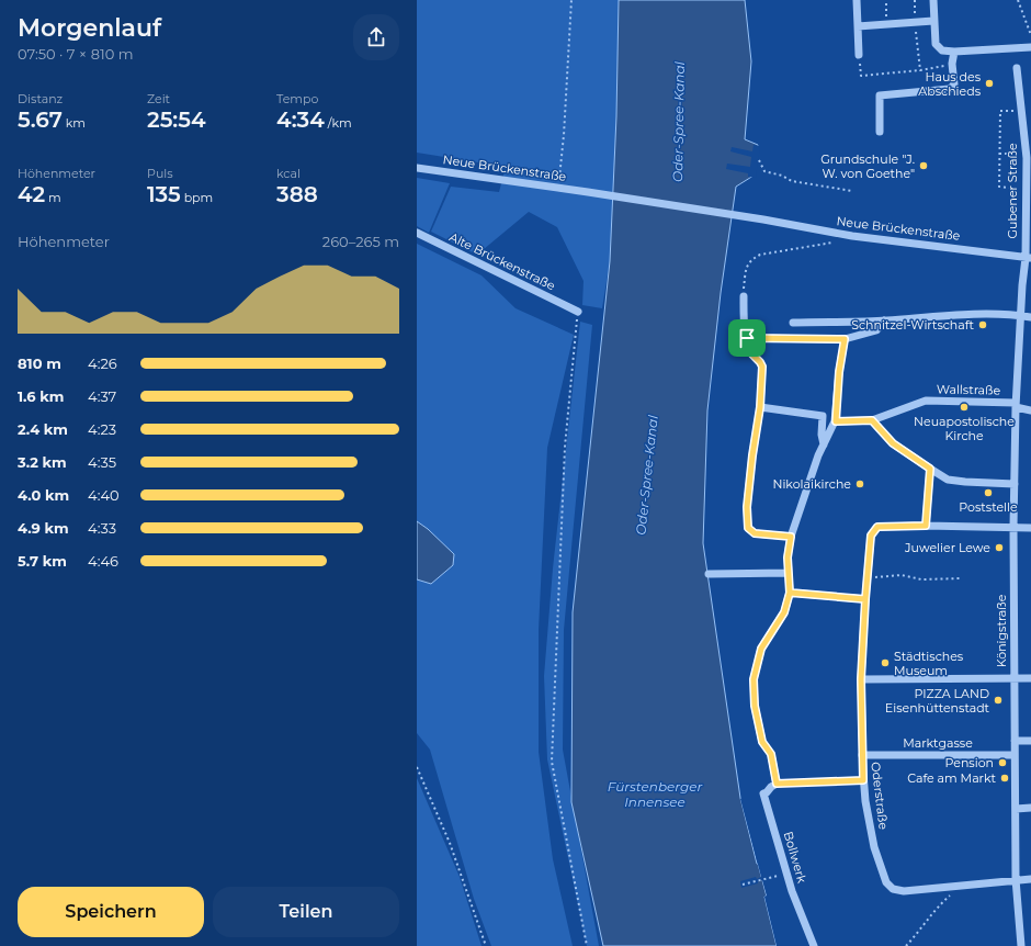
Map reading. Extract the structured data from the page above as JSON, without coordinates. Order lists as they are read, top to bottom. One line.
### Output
{"streets":{"street":["Neue Brückenstraße","Gubener Straße","Alte Brückenstraße","Wallstraße","Königstraße","Marktgasse","Oderstraße","Bollwerk"]},"crossings":[["Neue Brückenstraße","Gubener Straße"],["Gubener Straße","Königstraße"],["Wallstraße","Königstraße"],["Königstraße","Marktgasse"],["Königstraße","Oderstraße"],["Marktgasse","Oderstraße"]],"water":["Oder-Spree-Kanal","Fürstenberger Innensee"],"places":["Haus des Abschieds","Grundschule \"J. W. von Goethe\"","Schnitzel-Wirtschaft","Neuapostolische Kirche","Nikolaikirche","Poststelle","Juwelier Lewe","Städtisches Museum","PIZZA LAND Eisenhüttenstadt","Pension","Cafe am Markt"],"page":{"heading":["Morgenlauf","07:50 · 7 × 810 m"],"stats":[["Distanz","5.67 km"],["Zeit","25:54"],["Tempo","4:34 /km"],["Höhenmeter","42 m"],["Puls","135 bpm"],["kcal","388"]],"chart":["Höhenmeter","260–265 m"],"list":[{"name":"810 m","note":"4:26"},{"name":"1.6 km","note":"4:37"},{"name":"2.4 km","note":"4:23"},{"name":"3.2 km","note":"4:35"},{"name":"4.0 km","note":"4:40"},{"name":"4.9 km","note":"4:33"},{"name":"5.7 km","note":"4:46"}],"buttons":["Speichern","Teilen"]}}
